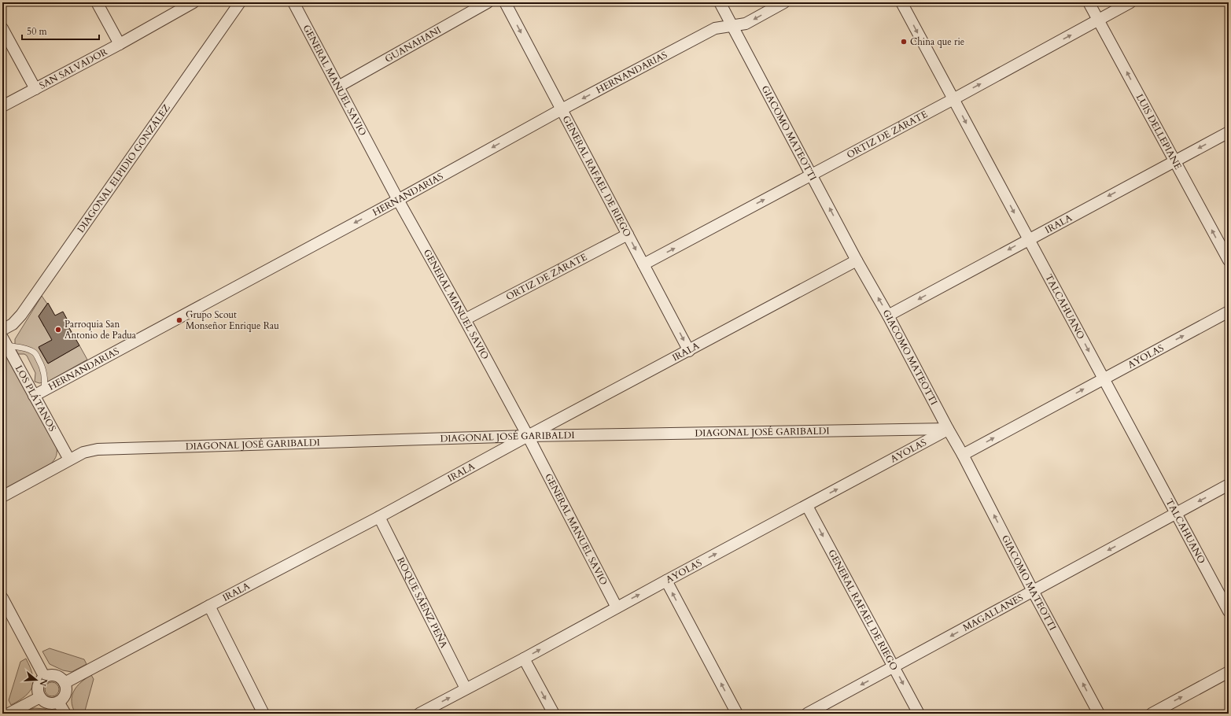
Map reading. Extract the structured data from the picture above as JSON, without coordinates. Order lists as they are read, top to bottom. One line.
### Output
{"streets":{"street":["GUANAHANI","SAN SALVADOR","HERNANDARIAS","GENERAL MANUEL SAVIO","LUIS DELLEPIANE","GIACOMO MATEOTTI","ORTIZ DE ZÁRATE","DIAGONAL ELPIDIO GONZÁLEZ","GENERAL RAFAEL DE RIEGO","IRALA","TALCAHUANO","AYOLAS","LOS PLÁTANOS","DIAGONAL JOSÉ GARIBALDI","ROQUE SÁENZ PEÑA","MAGALLANES"]},"crossings":[["GUANAHANI","GENERAL MANUEL SAVIO"],["HERNANDARIAS","GENERAL MANUEL SAVIO"],["HERNANDARIAS","GIACOMO MATEOTTI"],["HERNANDARIAS","GENERAL RAFAEL DE RIEGO"],["HERNANDARIAS","LOS PLÁTANOS"],["GENERAL MANUEL SAVIO","ORTIZ DE ZÁRATE"],["GENERAL MANUEL SAVIO","IRALA"],["GENERAL MANUEL SAVIO","AYOLAS"],["GENERAL MANUEL SAVIO","DIAGONAL JOSÉ GARIBALDI"],["LUIS DELLEPIANE","ORTIZ DE ZÁRATE"],["LUIS DELLEPIANE","IRALA"],["GIACOMO MATEOTTI","ORTIZ DE ZÁRATE"],["GIACOMO MATEOTTI","IRALA"],["GIACOMO MATEOTTI","AYOLAS"],["GIACOMO MATEOTTI","DIAGONAL JOSÉ GARIBALDI"],["GIACOMO MATEOTTI","MAGALLANES"],["ORTIZ DE ZÁRATE","GENERAL RAFAEL DE RIEGO"],["ORTIZ DE ZÁRATE","TALCAHUANO"],["GENERAL RAFAEL DE RIEGO","IRALA"],["GENERAL RAFAEL DE RIEGO","AYOLAS"],["GENERAL RAFAEL DE RIEGO","MAGALLANES"],["IRALA","TALCAHUANO"],["IRALA","DIAGONAL JOSÉ GARIBALDI"],["IRALA","ROQUE SÁENZ PEÑA"],["TALCAHUANO","AYOLAS"],["TALCAHUANO","MAGALLANES"],["AYOLAS","DIAGONAL JOSÉ GARIBALDI"],["AYOLAS","ROQUE SÁENZ PEÑA"],["LOS PLÁTANOS","DIAGONAL JOSÉ GARIBALDI"]],"one_way":["HERNANDARIAS","LUIS DELLEPIANE","GIACOMO MATEOTTI","ORTIZ DE ZÁRATE","GENERAL RAFAEL DE RIEGO","TALCAHUANO","AYOLAS","MAGALLANES"],"places":["China que rie","Grupo Scout Monseñor Enrique Rau","Parroquia San Antonio de Padua"],"scale_bar":"50 m","north":"right"}
